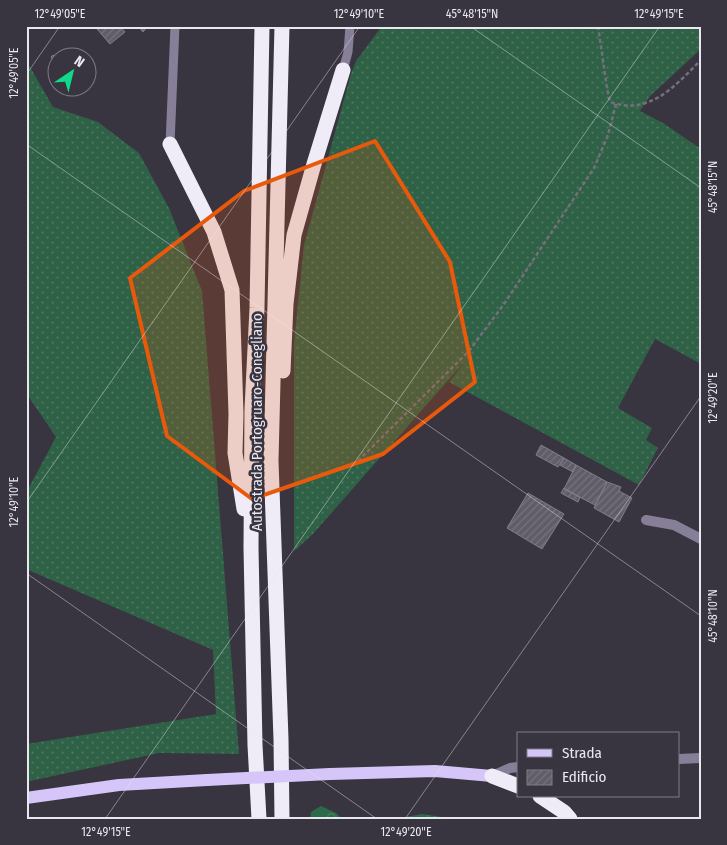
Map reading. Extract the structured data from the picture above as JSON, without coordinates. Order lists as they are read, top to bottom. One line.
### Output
{"streets":{"highway":["Autostrada Portogruaro-Conegliano"]},"legend":["Strada","Edificio"],"north":"top right","coordinates":["12°49'05\"E","12°49'10\"E","45°48'15\"N","12°49'15\"E","12°49'20\"E","45°48'10\"N"]}
